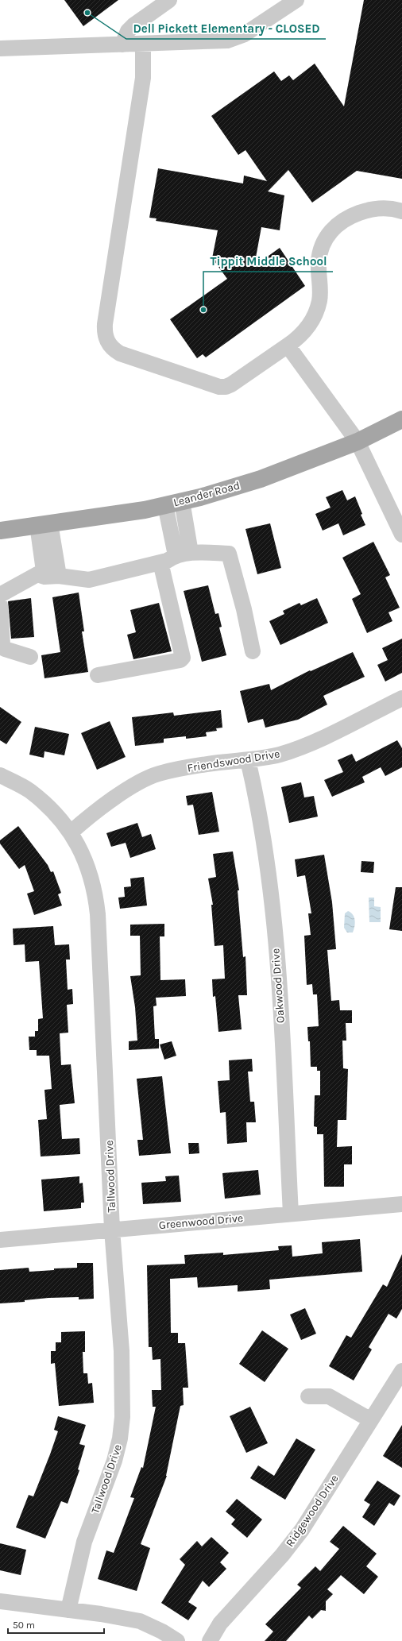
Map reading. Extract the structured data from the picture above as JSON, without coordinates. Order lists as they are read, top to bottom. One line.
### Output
{"streets":{"main road":["Leander Road"],"street":["Friendswood Drive","Oakwood Drive","Tallwood Drive","Greenwood Drive","Ridgewood Drive"]},"crossings":[["Friendswood Drive","Oakwood Drive"],["Friendswood Drive","Tallwood Drive"],["Oakwood Drive","Greenwood Drive"],["Tallwood Drive","Greenwood Drive"]],"places":["Dell Pickett Elementary - CLOSED","Tippit Middle School"],"scale_bar":"50 m"}
